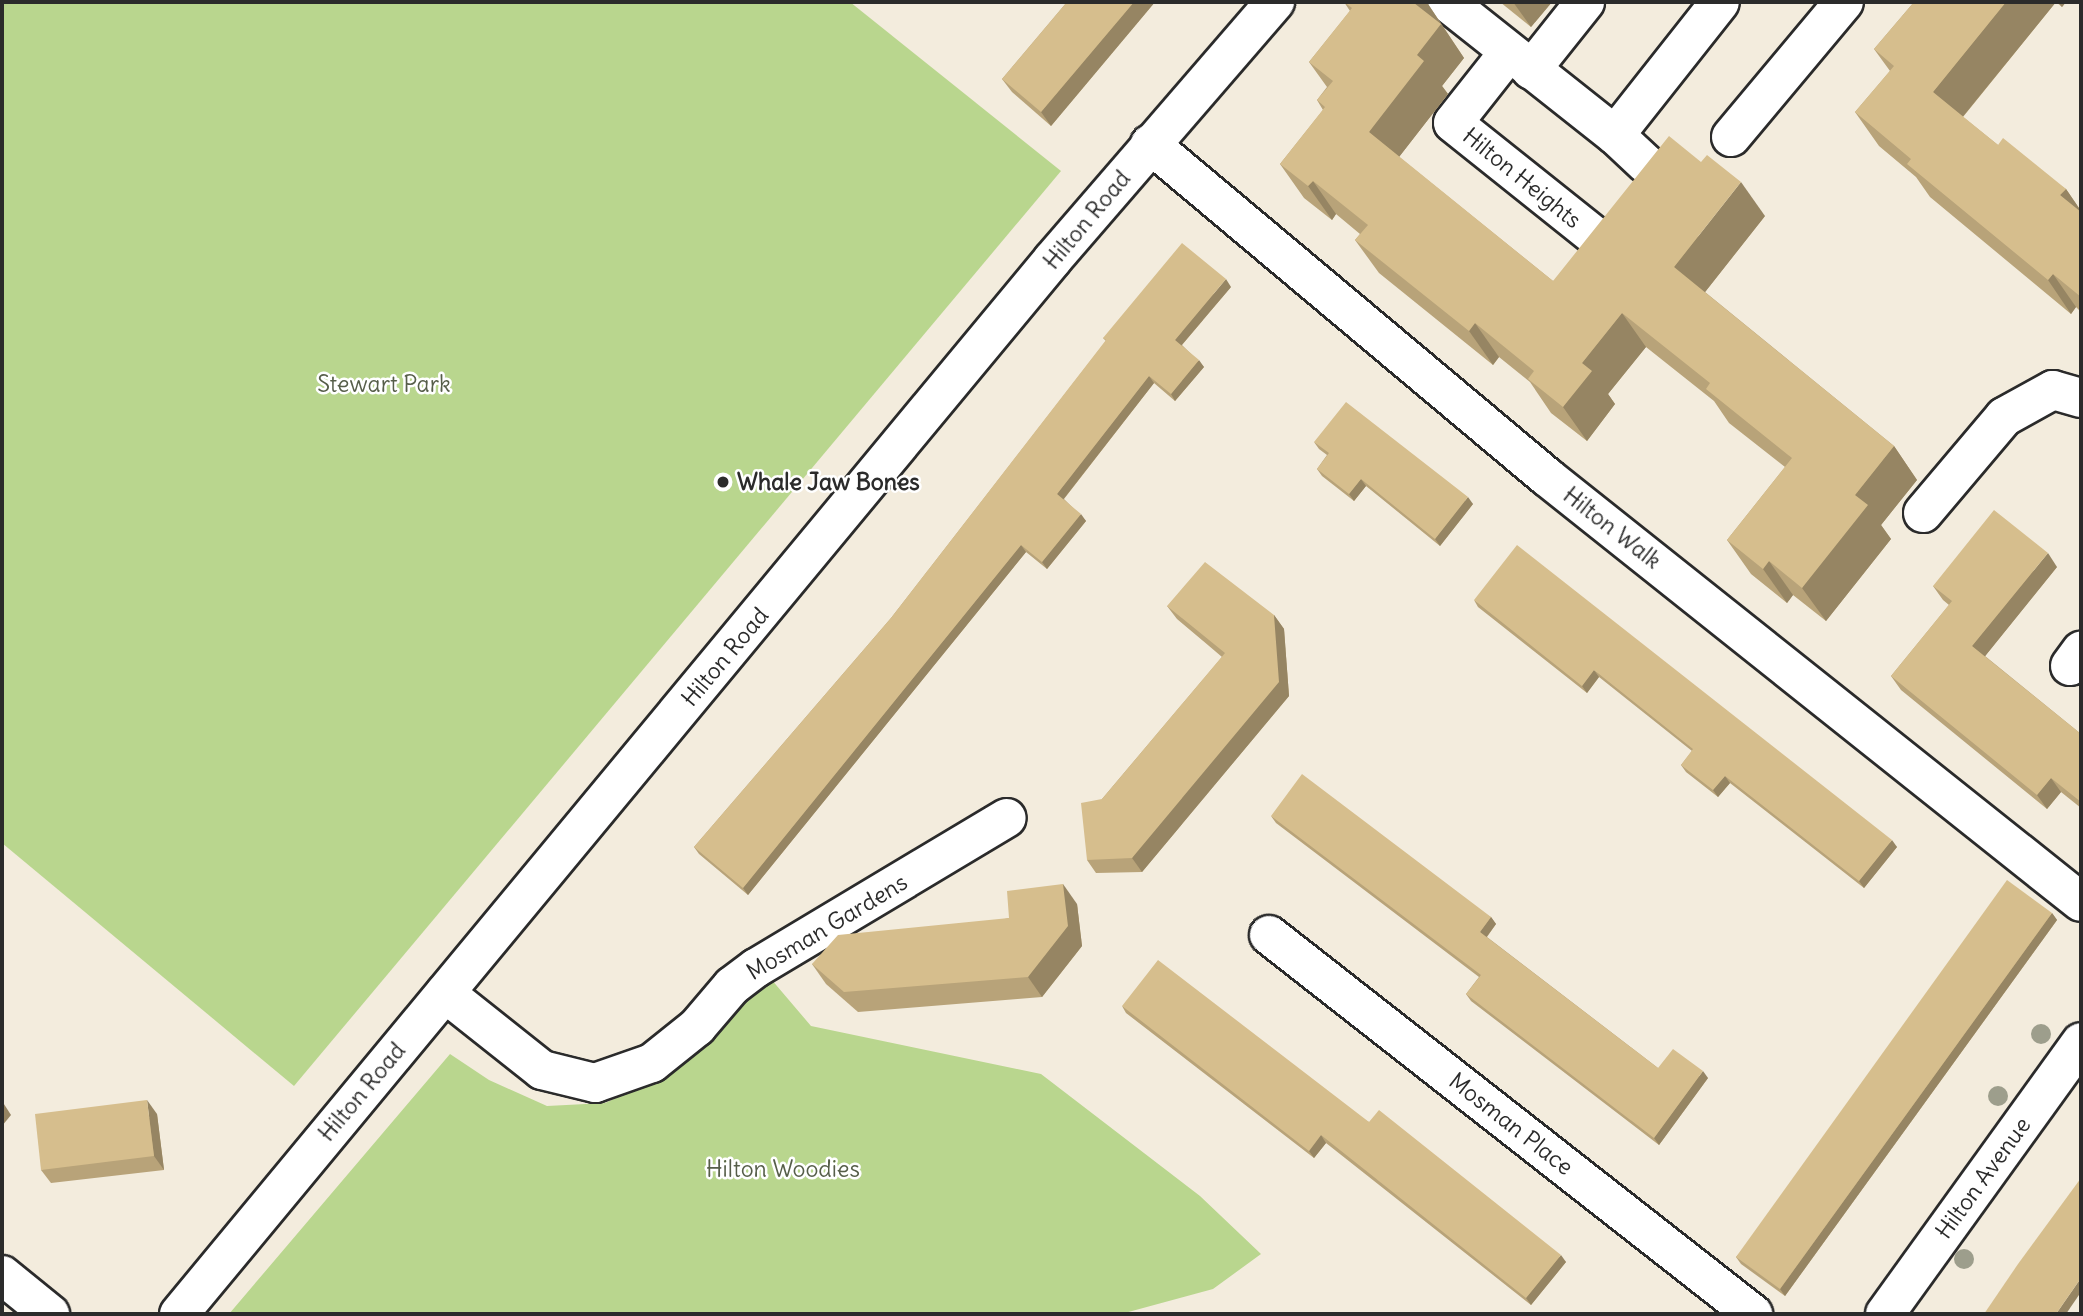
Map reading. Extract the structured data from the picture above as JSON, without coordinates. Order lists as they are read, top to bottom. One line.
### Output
{"streets":{"street":["Hilton Heights","Hilton Road","Hilton Walk","Mosman Gardens","Mosman Place","Hilton Avenue"]},"crossings":[["Hilton Road","Hilton Walk"],["Hilton Road","Mosman Gardens"]],"parks":["Stewart Park","Hilton Woodies"],"places":["Whale Jaw Bones"]}
